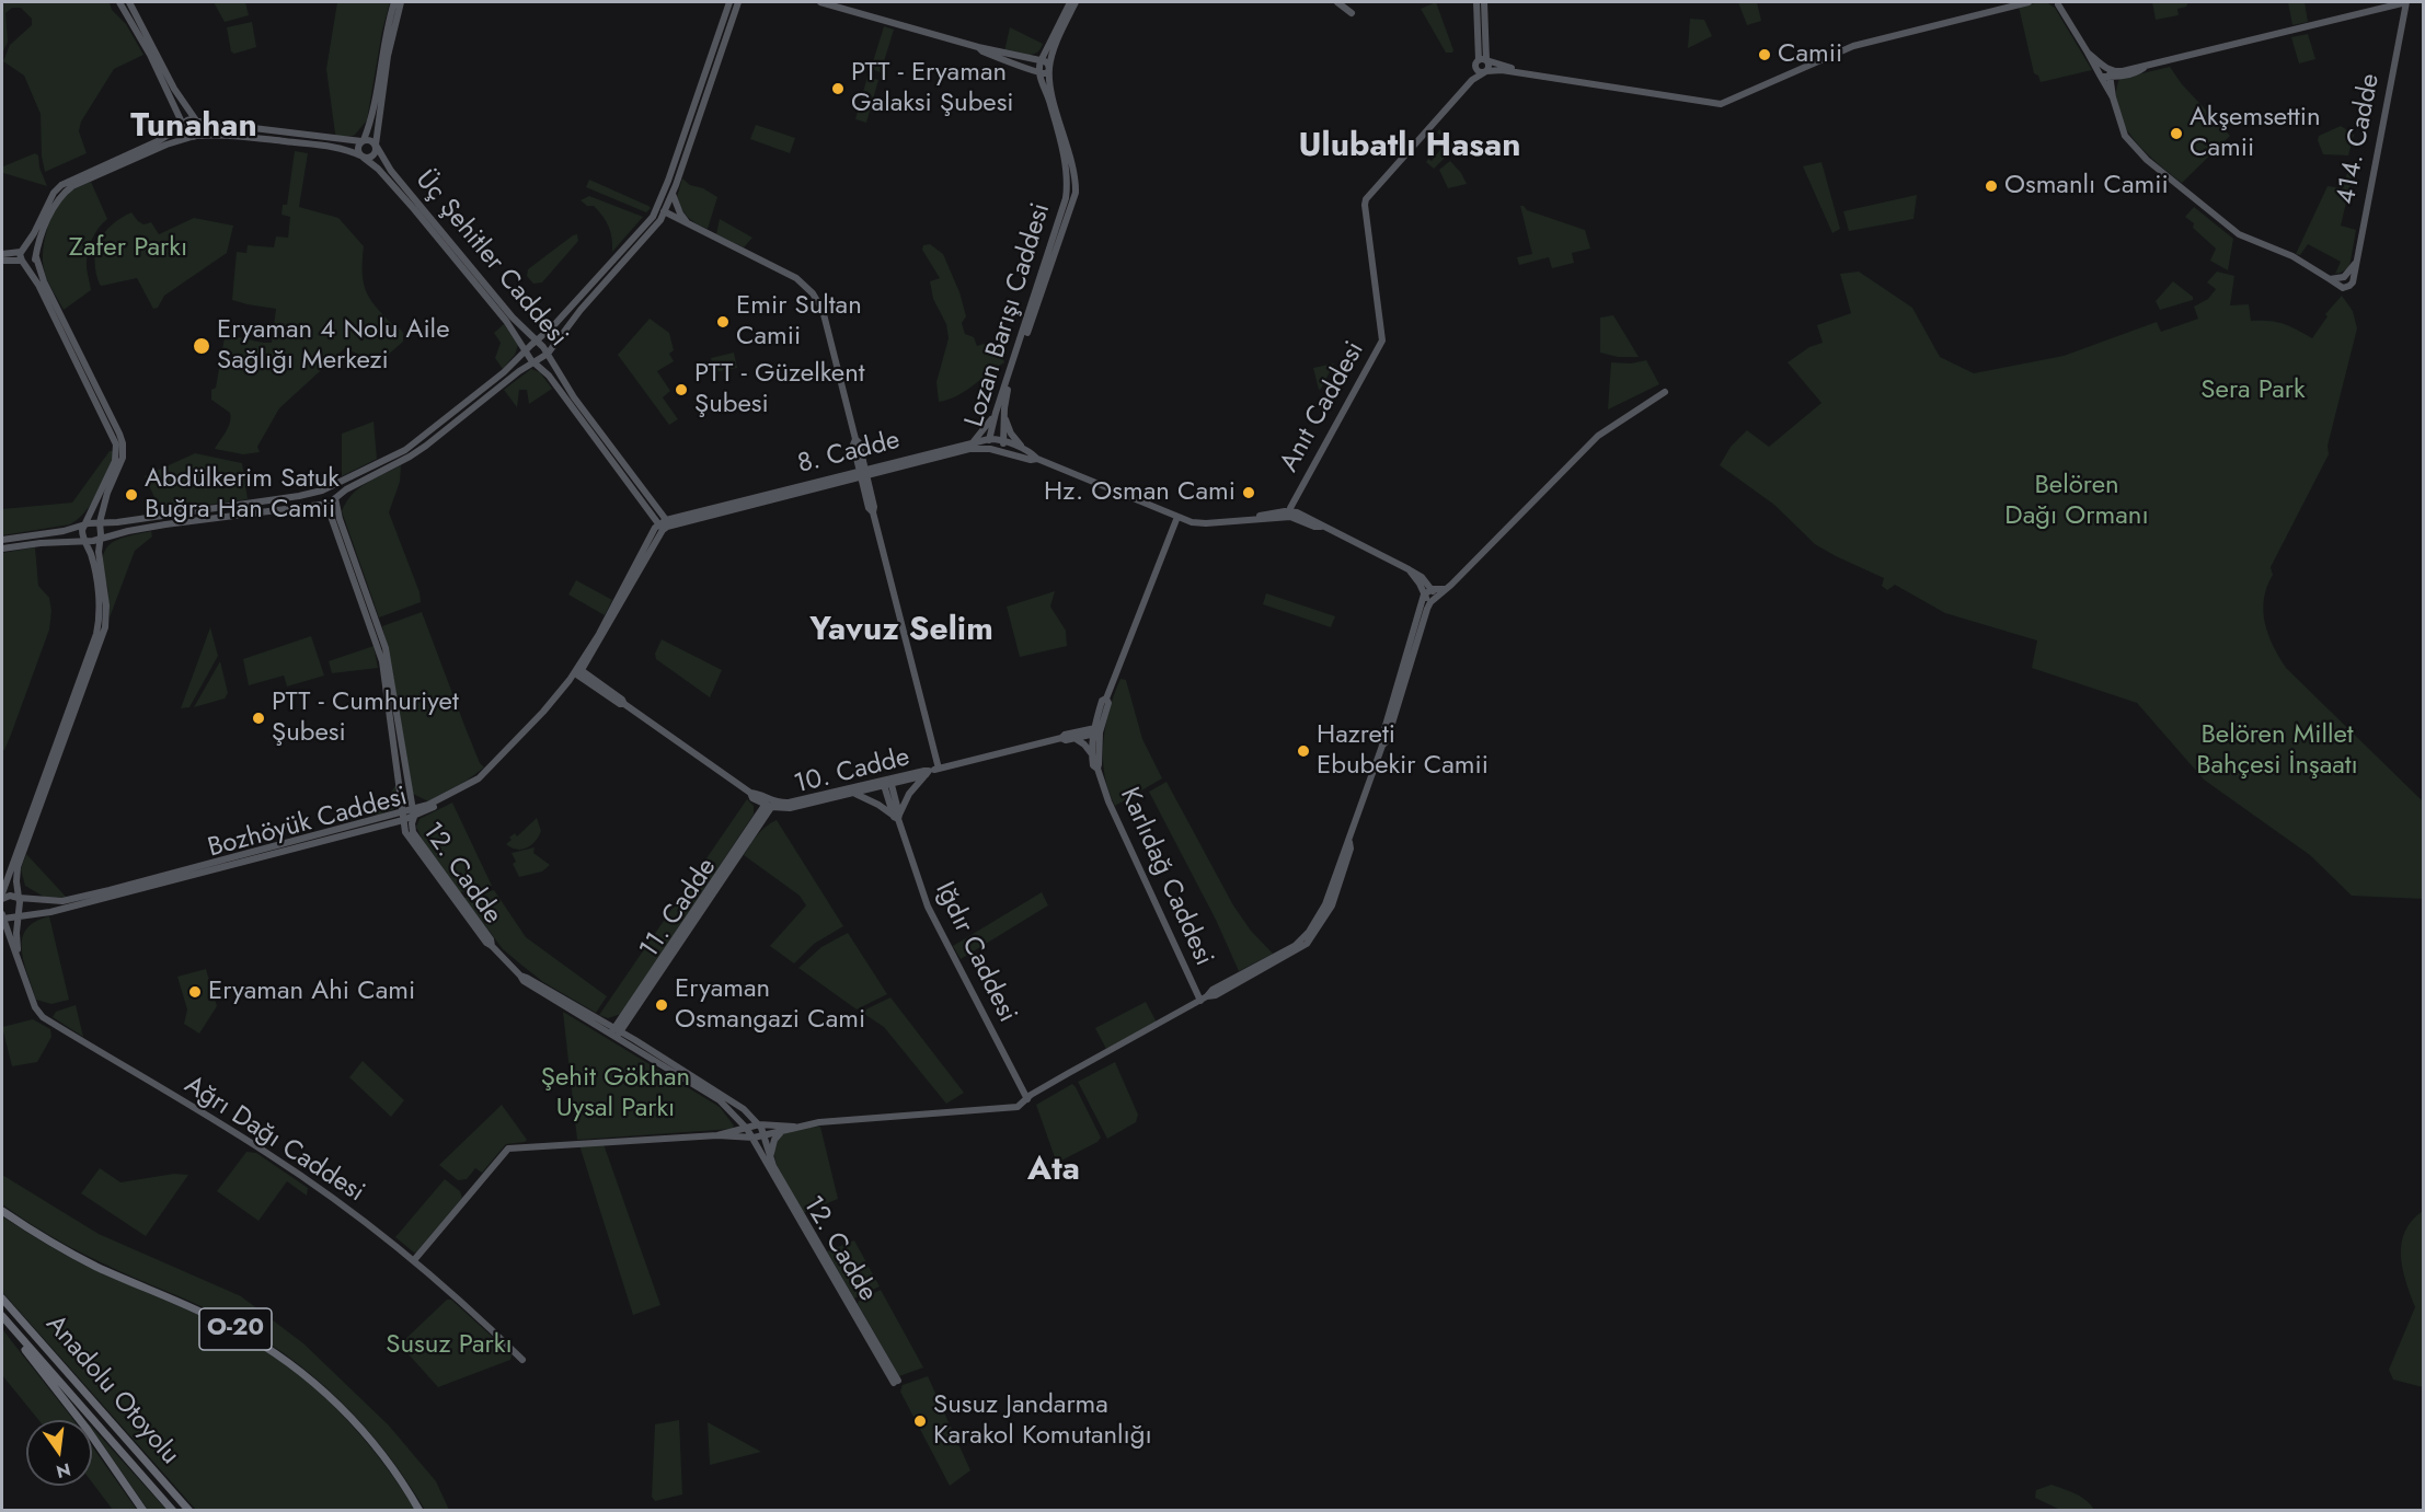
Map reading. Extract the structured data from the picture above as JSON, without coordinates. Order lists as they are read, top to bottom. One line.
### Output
{"streets":{"highway":["O-20","Anadolu Otoyolu"],"main road":["414. Cadde","Üç Şehitler Caddesi","Lozan Barışı Caddesi","Anıt Caddesi","8. Cadde","10. Cadde","Bozhöyük Caddesi","12. Cadde","Karlıdağ Caddesi","11. Cadde","Iğdır Caddesi","Ağrı Dağı Caddesi"]},"crossings":[["Üç Şehitler Caddesi","8. Cadde"],["Üç Şehitler Caddesi","Bozhöyük Caddesi"],["Üç Şehitler Caddesi","Ağrı Dağı Caddesi"],["Lozan Barışı Caddesi","8. Cadde"],["Anıt Caddesi","8. Cadde"],["8. Cadde","Bozhöyük Caddesi"],["8. Cadde","Karlıdağ Caddesi"],["10. Cadde","Bozhöyük Caddesi"],["10. Cadde","Karlıdağ Caddesi"],["10. Cadde","11. Cadde"],["10. Cadde","Iğdır Caddesi"],["Bozhöyük Caddesi","12. Cadde"],["Bozhöyük Caddesi","Ağrı Dağı Caddesi"],["12. Cadde","11. Cadde"]],"districts":["Tunahan","Ulubatlı Hasan","Yavuz Selim","Ata"],"parks":["Zafer Parkı","Sera Park","Belören Dağı Ormanı","Belören Millet Bahçesi İnşaatı","Şehit Gökhan Uysal Parkı","Susuz Parkı"],"places":["Camii","PTT - Eryaman Galaksi Şubesi","Akşemsettin Camii","Osmanlı Camii","Emir Sultan Camii","Eryaman 4 Nolu Aile Sağlığı Merkezi","PTT - Güzelkent Şubesi","Hz. Osman Cami","Abdülkerim Satuk Buğra Han Camii","PTT - Cumhuriyet Şubesi","Hazreti Ebubekir Camii","Eryaman Ahi Cami","Eryaman Osmangazi Cami","Susuz Jandarma Karakol Komutanlığı"],"north":"bottom"}
